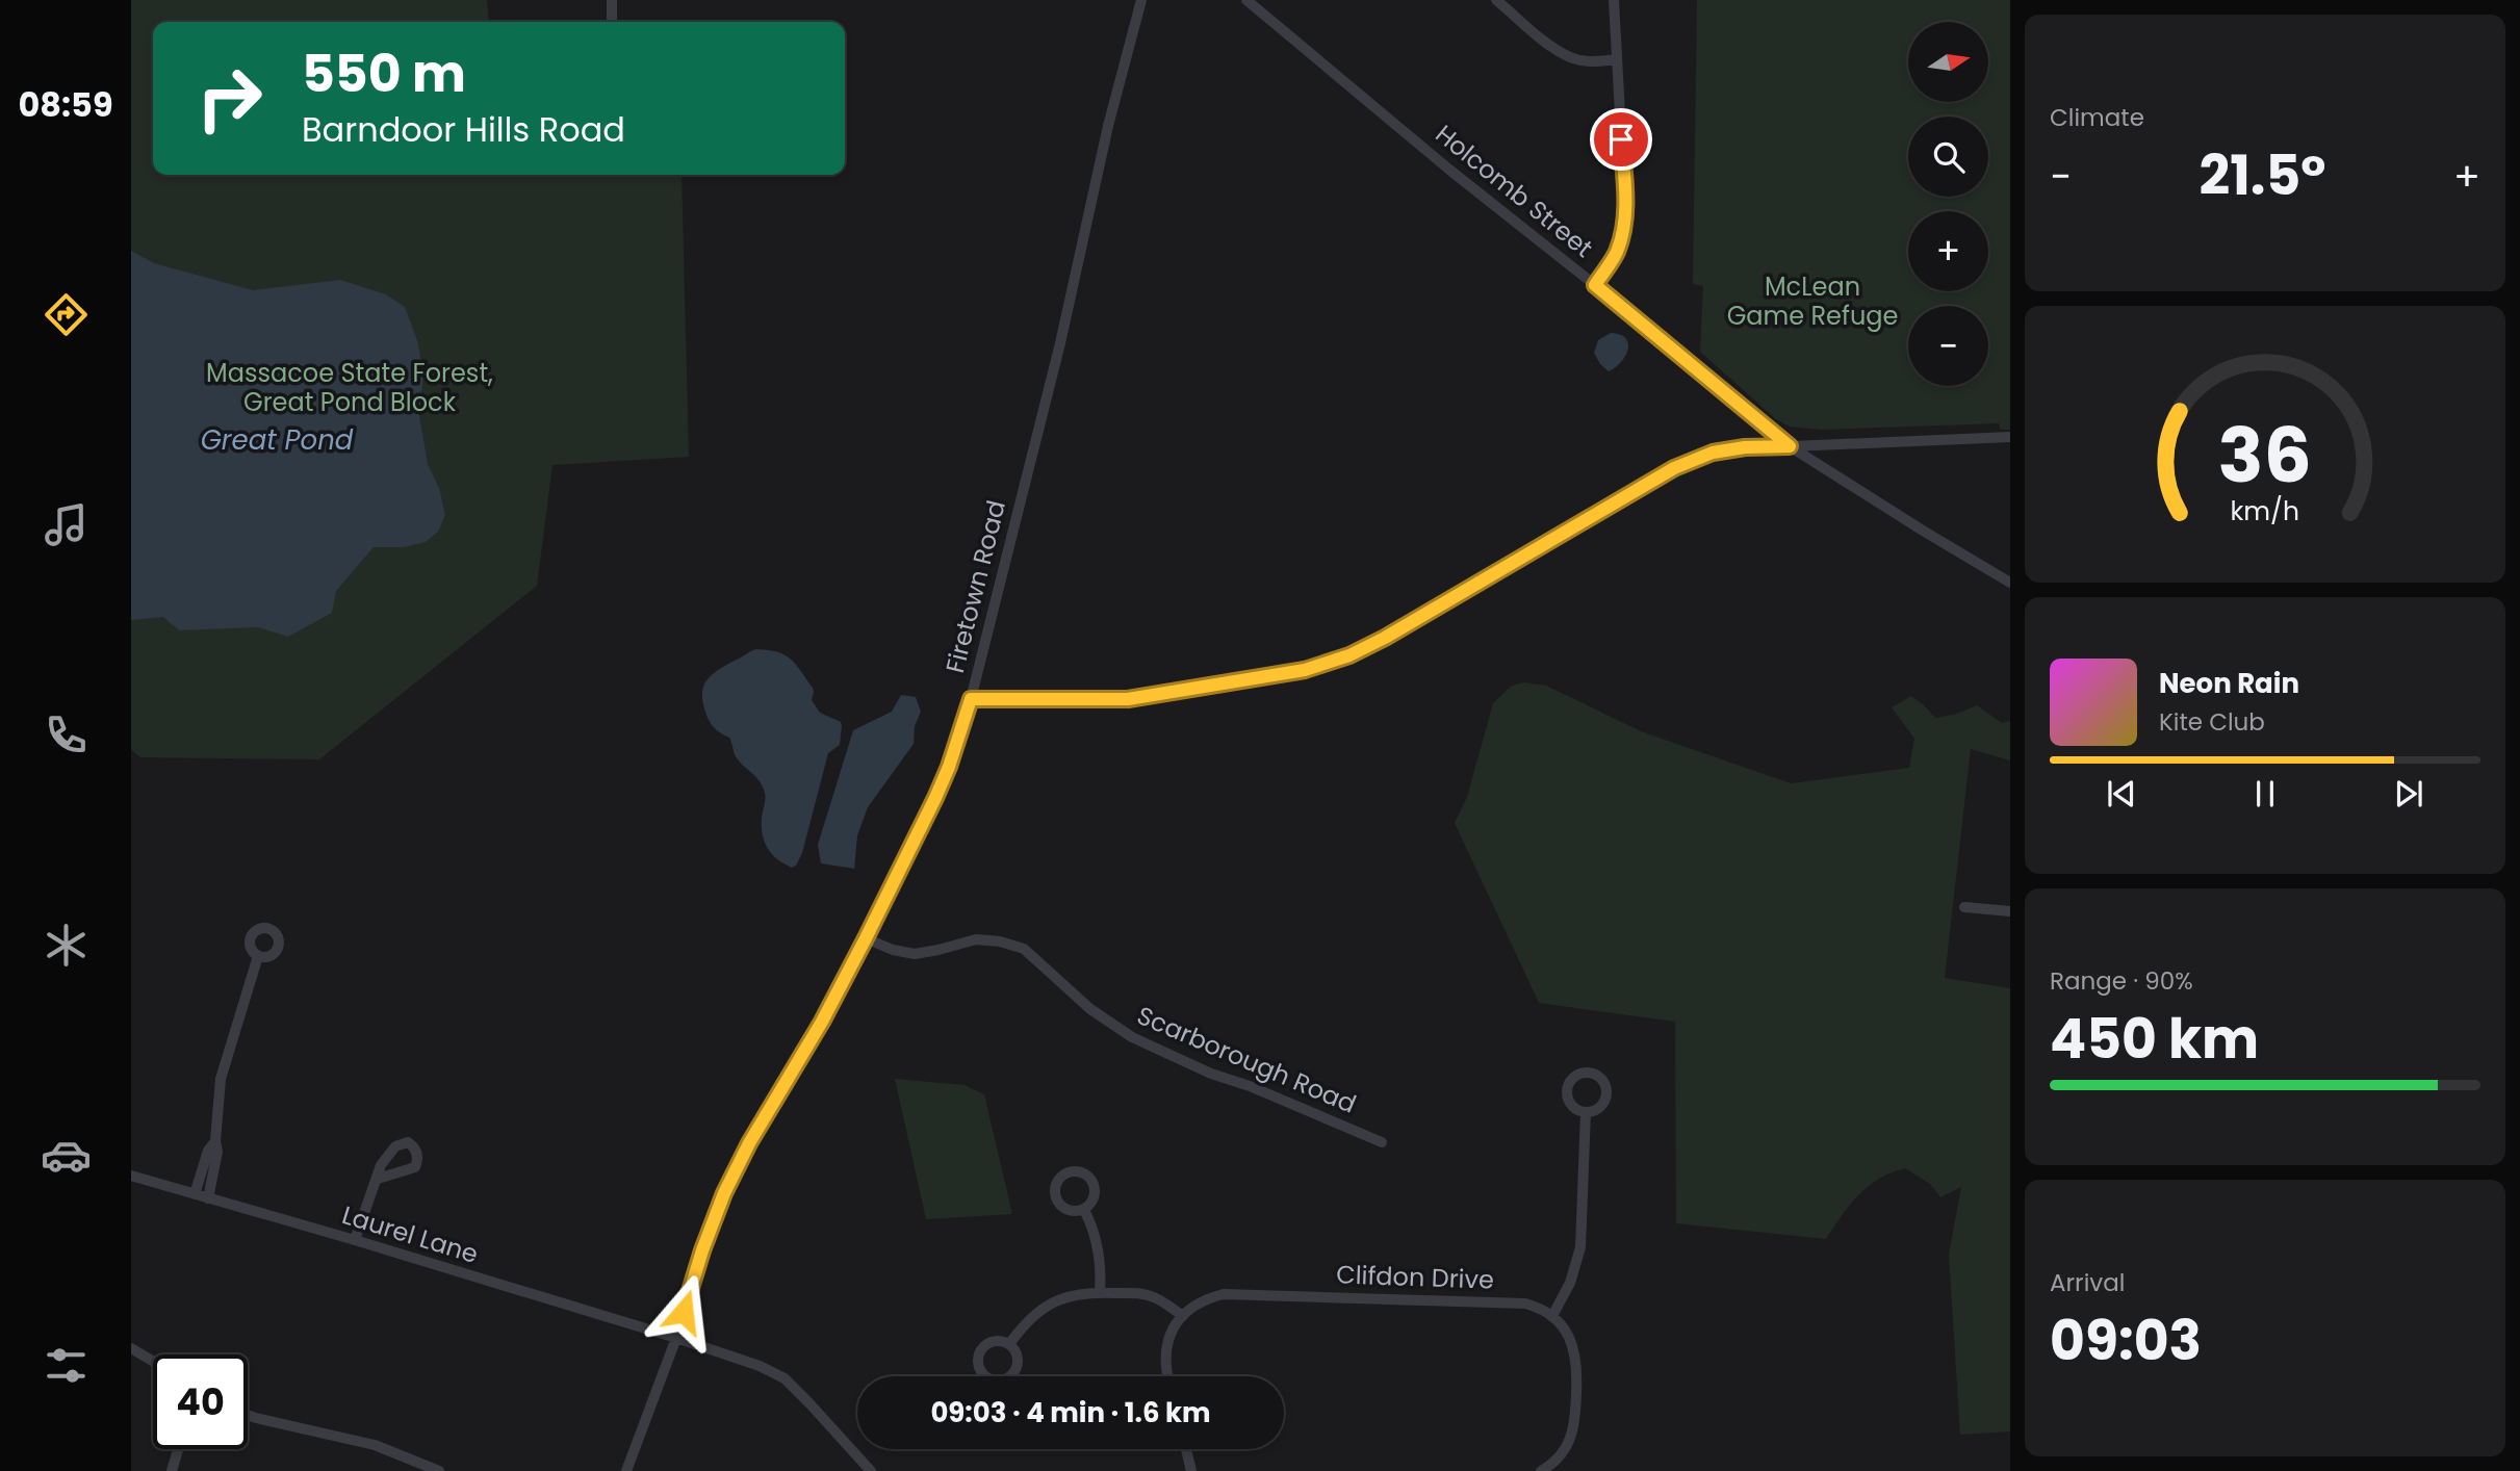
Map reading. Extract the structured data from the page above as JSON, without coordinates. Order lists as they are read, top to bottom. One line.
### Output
{"streets":{"street":["Holcomb Street","Firetown Road","Scarborough Road","Laurel Lane","Clifdon Drive"]},"crossings":[["Firetown Road","Scarborough Road"],["Firetown Road","Laurel Lane"]],"water":["Great Pond"],"parks":["McLean Game Refuge","Massacoe State Forest, Great Pond Block"],"north":"right","page":{"tabs":"08:59","tile":["Climate",["Range · 90%","450 km"],["Arrival","09:03"]],"map_buttons":["+","−"],"turn":["550 m","Barndoor Hills Road"],"heat":["−","21.5°","+"],"song":["Neon Rain","Kite Club"],"limit":"40","trip":"09:03 · 4 min · 1.6 km","gauge":["36","km/h"]}}
